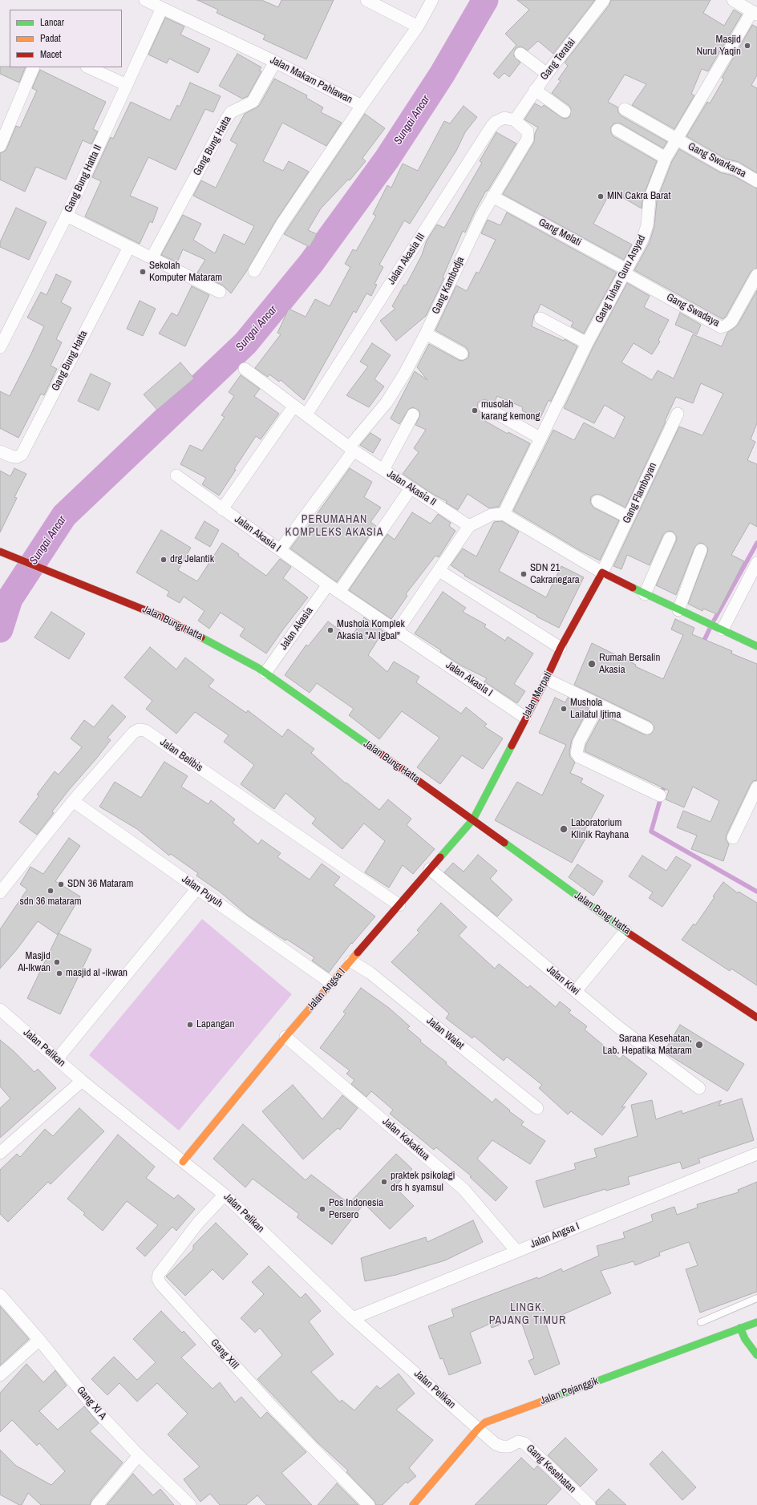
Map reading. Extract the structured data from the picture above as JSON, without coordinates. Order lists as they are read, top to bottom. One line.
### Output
{"streets":{"main road":["Jalan Bung Hatta","Jalan Merpati","Jalan Angsa I","Jalan Pejanggik"],"street":["Gang Teratai","Jalan Makam Pahlawan","Gang Bung Hatta","Gang Swarkarsa","Gang Bung Hatta II","Gang Melati","Jalan Akasia III","Gang Tuhan Guru Arsyad","Gang Kambodja","Gang Swadaya","Jalan Akasia II","Gang Flamboyan","Jalan Akasia I","Jalan Akasia","Jalan Belibis","Jalan Puyuh","Jalan Kiwi","Jalan Walet","Jalan Pelikan","Jalan Kakaktua","Gang XIII","Gang XI A","Gang Kesehatan"]},"crossings":[["Gang Teratai","Jalan Akasia III"],["Gang Teratai","Gang Kambodja"],["Jalan Makam Pahlawan","Gang Bung Hatta"],["Jalan Makam Pahlawan","Gang Bung Hatta II"],["Gang Swarkarsa","Gang Tuhan Guru Arsyad"],["Gang Melati","Gang Tuhan Guru Arsyad"],["Gang Melati","Gang Kambodja"],["Gang Melati","Gang Swadaya"],["Jalan Akasia III","Gang Kambodja"],["Jalan Akasia III","Jalan Akasia II"],["Gang Tuhan Guru Arsyad","Gang Swadaya"],["Gang Kambodja","Jalan Akasia II"],["Gang Flamboyan","Jalan Merpati"],["Jalan Akasia I","Jalan Akasia"],["Jalan Akasia I","Jalan Merpati"],["Jalan Bung Hatta","Jalan Akasia"],["Jalan Bung Hatta","Jalan Merpati"],["Jalan Bung Hatta","Jalan Angsa I"],["Jalan Merpati","Jalan Angsa I"],["Jalan Belibis","Jalan Puyuh"],["Jalan Belibis","Jalan Angsa I"],["Jalan Puyuh","Jalan Angsa I"],["Jalan Kiwi","Jalan Angsa I"],["Jalan Angsa I","Jalan Walet"],["Jalan Angsa I","Jalan Pelikan"],["Jalan Angsa I","Jalan Kakaktua"],["Jalan Pelikan","Gang XIII"],["Jalan Pelikan","Jalan Pejanggik"],["Jalan Pelikan","Gang Kesehatan"],["Jalan Pejanggik","Gang Kesehatan"]],"districts":["PERUMAHAN KOMPLEKS AKASIA","LINGK. PAJANG TIMUR"],"water":["Sungai Ancar"],"places":["Masjid Nurul Yaqin","MIN Cakra Barat","Sekolah Komputer Mataram","musolah karang kemong","drg Jelantik","SDN 21 Cakranegara","Mushola Komplek Akasia \"Al Igbal\"","Rumah Bersalin Akasia","Mushola Lailatul Ijtima","Laboratorium Klinik Rayhana","SDN 36 Mataram","sdn 36 mataram","Masjid Al-Ikwan","masjid al -ikwan","Lapangan","Sarana Kesehatan, Lab. Hepatika Mataram","praktek psikolagi drs h syamsul","Pos Indonesia Persero"],"legend":["Lancar","Padat","Macet"]}
